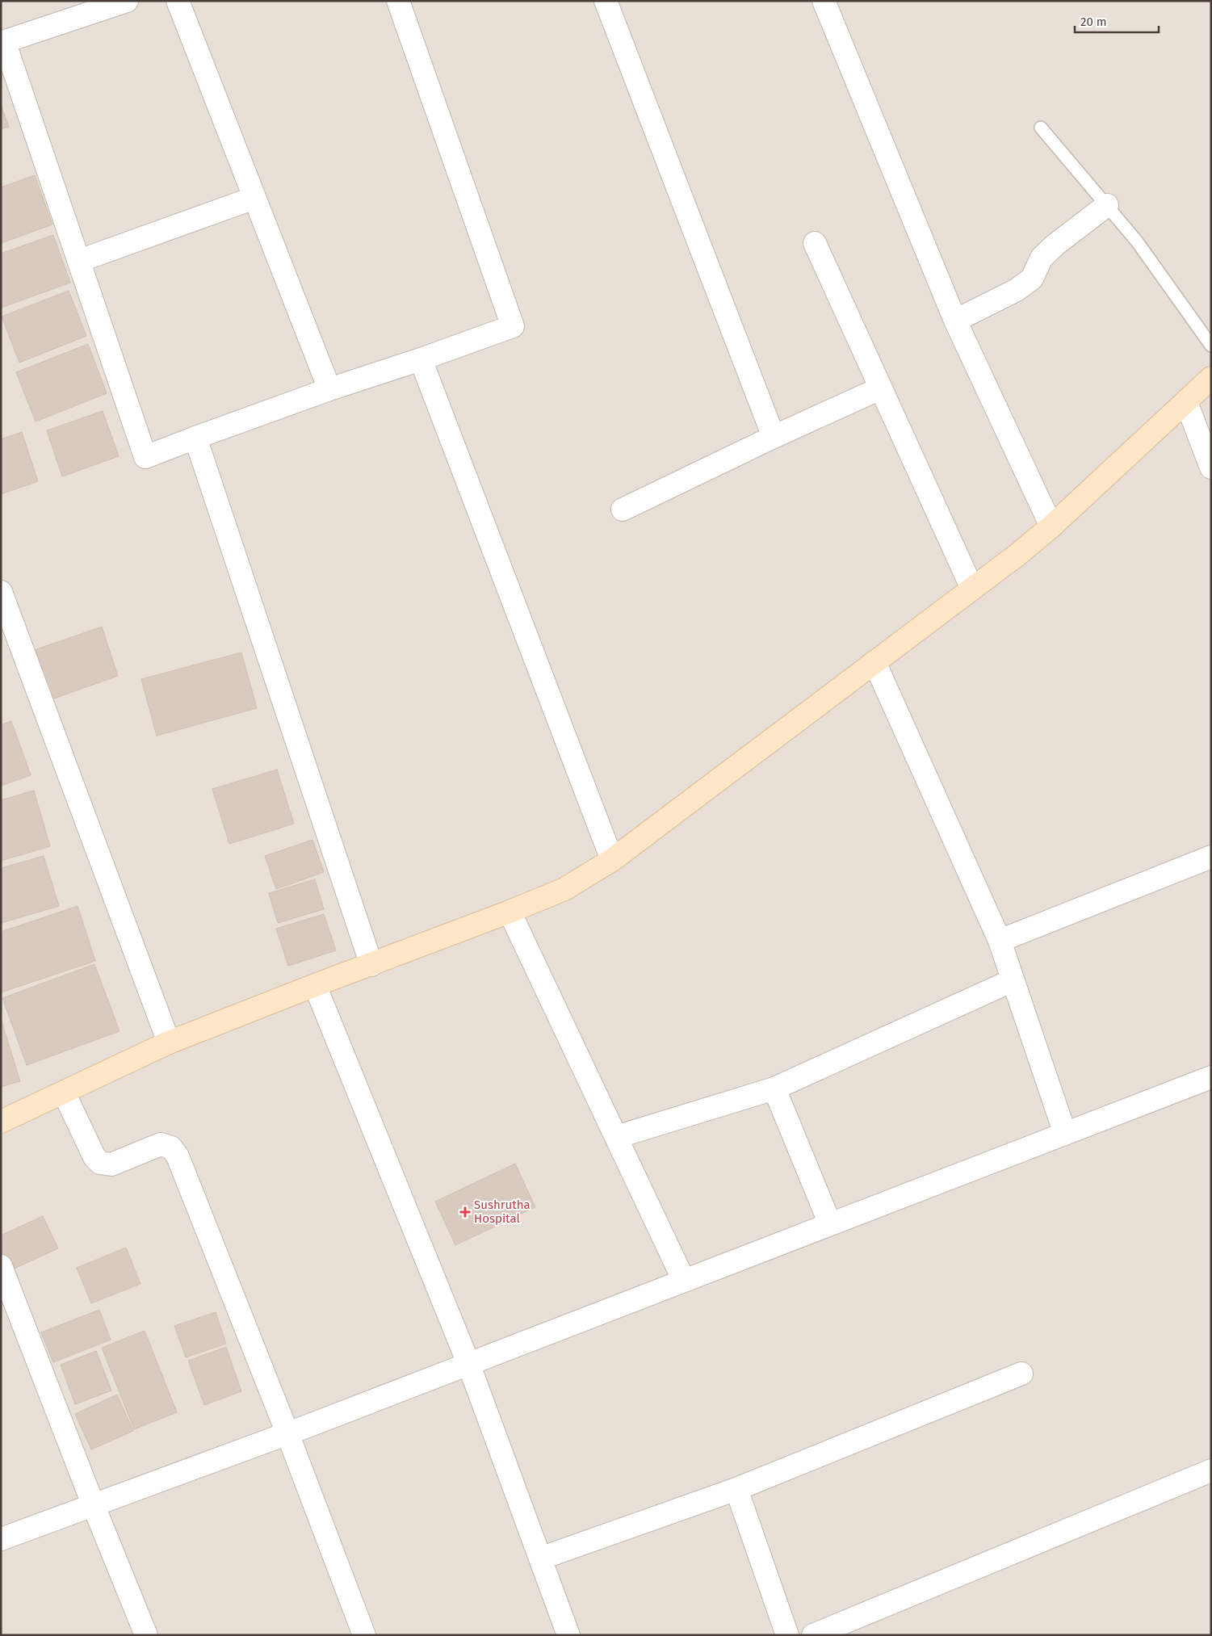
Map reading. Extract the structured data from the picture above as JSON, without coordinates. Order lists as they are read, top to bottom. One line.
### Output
{"places":{"health":["Sushrutha Hospital"]},"scale_bar":"20 m"}
